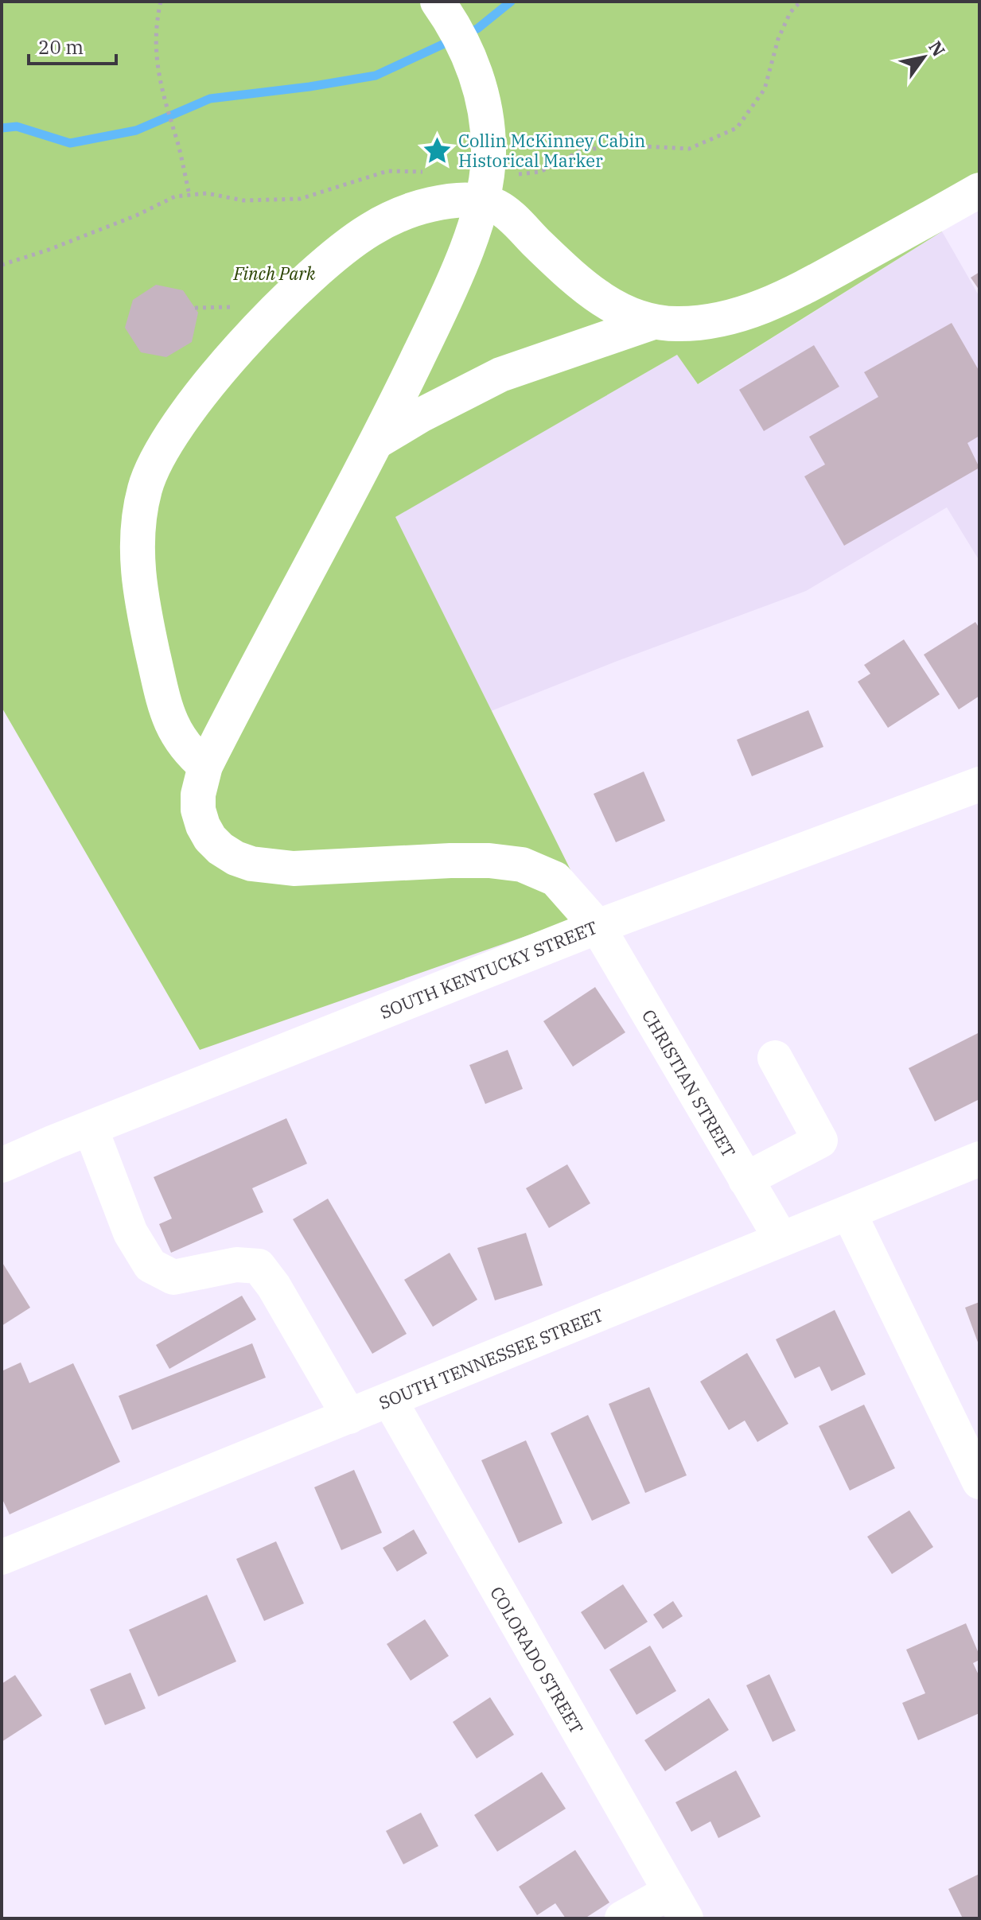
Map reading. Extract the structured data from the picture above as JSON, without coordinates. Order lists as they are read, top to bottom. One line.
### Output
{"streets":{"street":["SOUTH KENTUCKY STREET","CHRISTIAN STREET","SOUTH TENNESSEE STREET","COLORADO STREET"]},"crossings":[["SOUTH KENTUCKY STREET","CHRISTIAN STREET"],["CHRISTIAN STREET","SOUTH TENNESSEE STREET"],["SOUTH TENNESSEE STREET","COLORADO STREET"]],"parks":["Finch Park"],"places":{"place":["Collin McKinney Cabin Historical Marker"]},"scale_bar":"20 m","north":"top right"}
